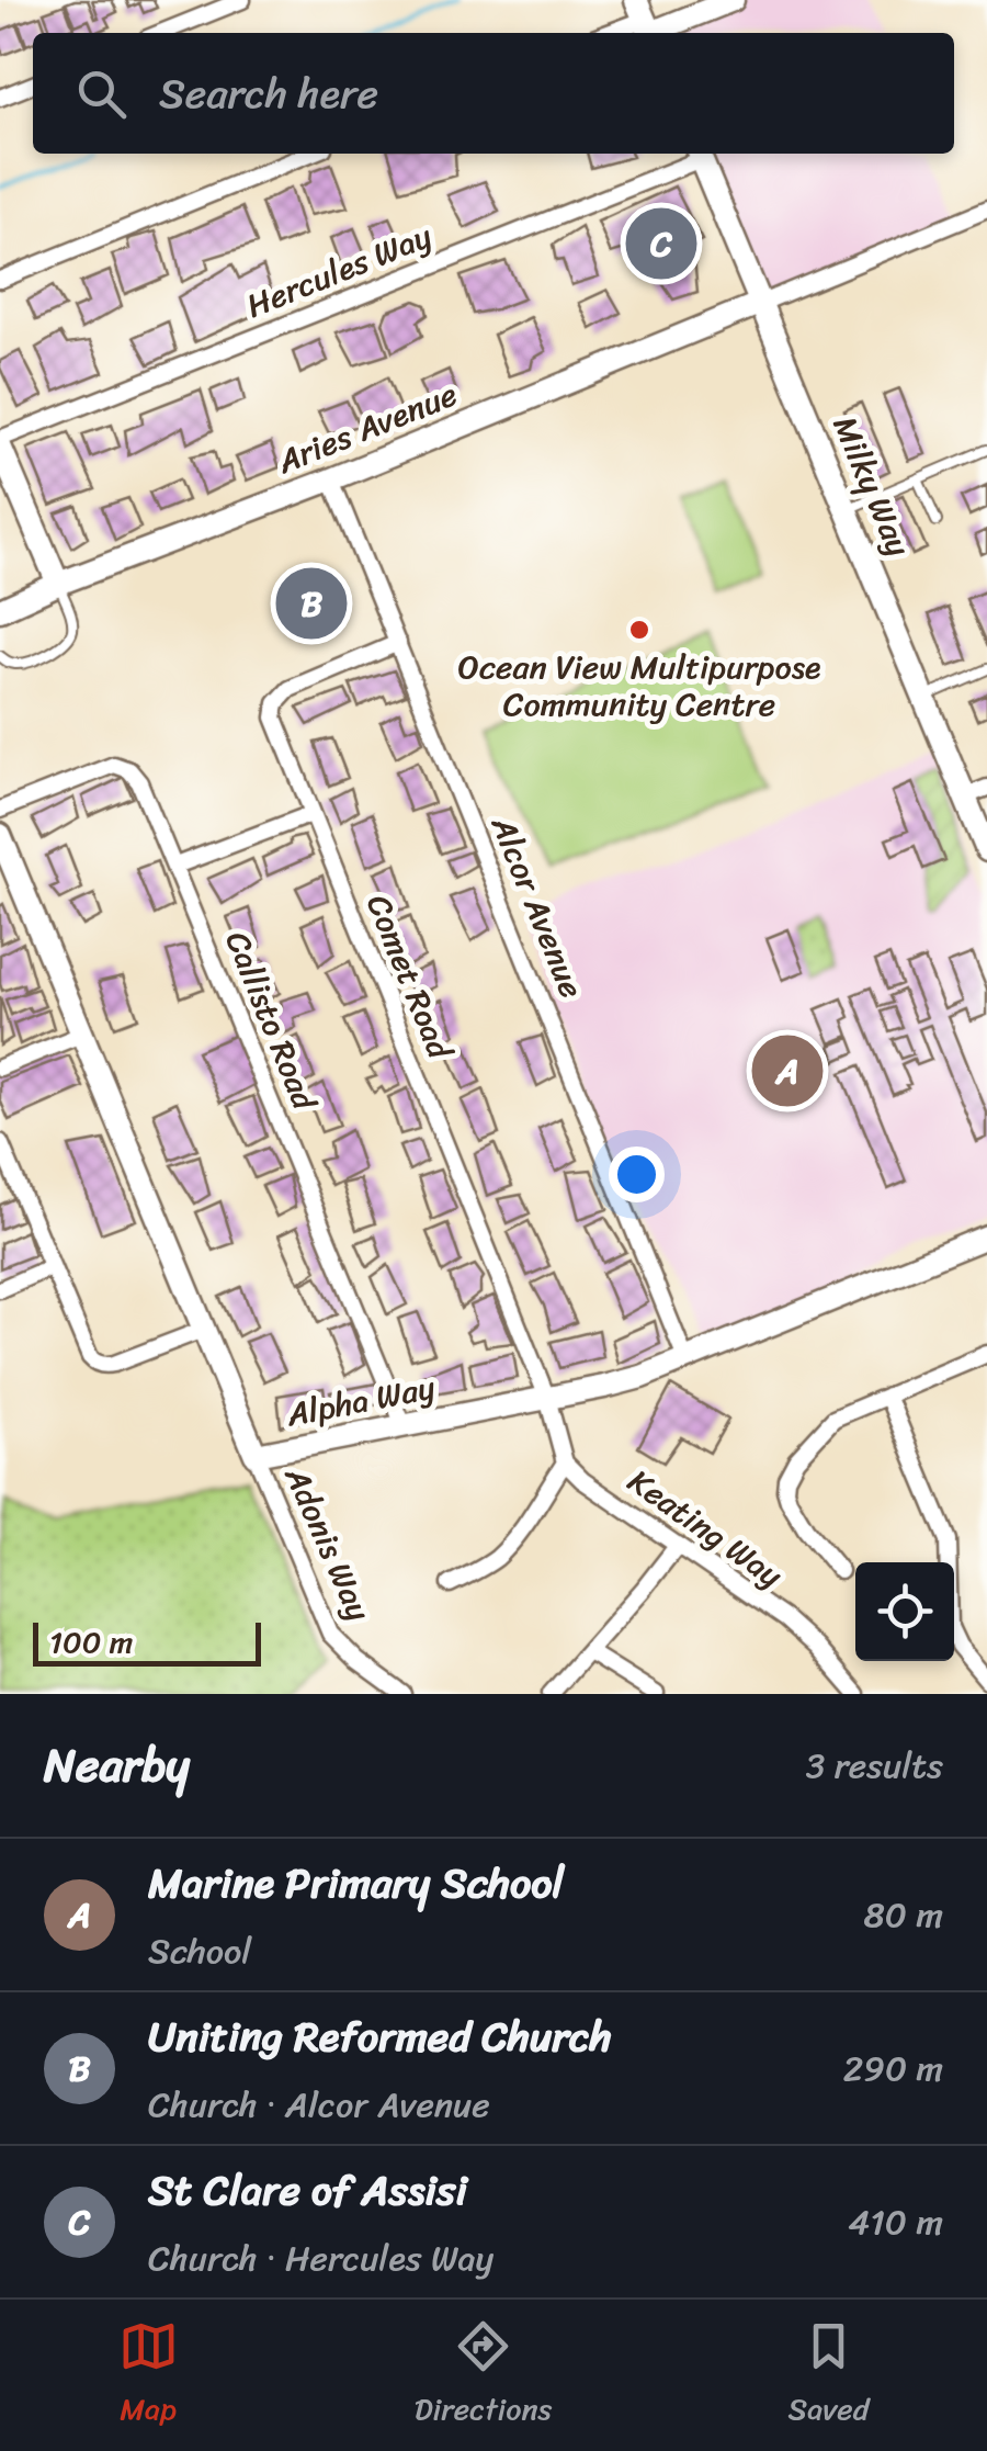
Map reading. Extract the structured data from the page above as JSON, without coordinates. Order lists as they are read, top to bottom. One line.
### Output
{"streets":{"street":["Hercules Way","Aries Avenue","Milky Way","Alcor Avenue","Comet Road","Callisto Road","Alpha Way","Keating Way","Adonis Way"]},"crossings":[["Hercules Way","Milky Way"],["Aries Avenue","Milky Way"],["Aries Avenue","Alcor Avenue"],["Alcor Avenue","Comet Road"],["Alcor Avenue","Alpha Way"],["Comet Road","Alpha Way"],["Callisto Road","Alpha Way"],["Alpha Way","Adonis Way"]],"places":["Ocean View Multipurpose Community Centre"],"scale_bar":"100 m","page":{"search":"Search here","pins":["C","B","A"],"scale":"100 m","heading":["Nearby","3 results"],"list":[{"mark":"A","name":"Marine Primary School","note":"School","value":"80 m"},{"mark":"B","name":"Uniting Reformed Church","note":"Church · Alcor Avenue","value":"290 m"},{"mark":"C","name":"St Clare of Assisi","note":"Church · Hercules Way","value":"410 m"}],"nav":["Map","Directions","Saved"]}}
